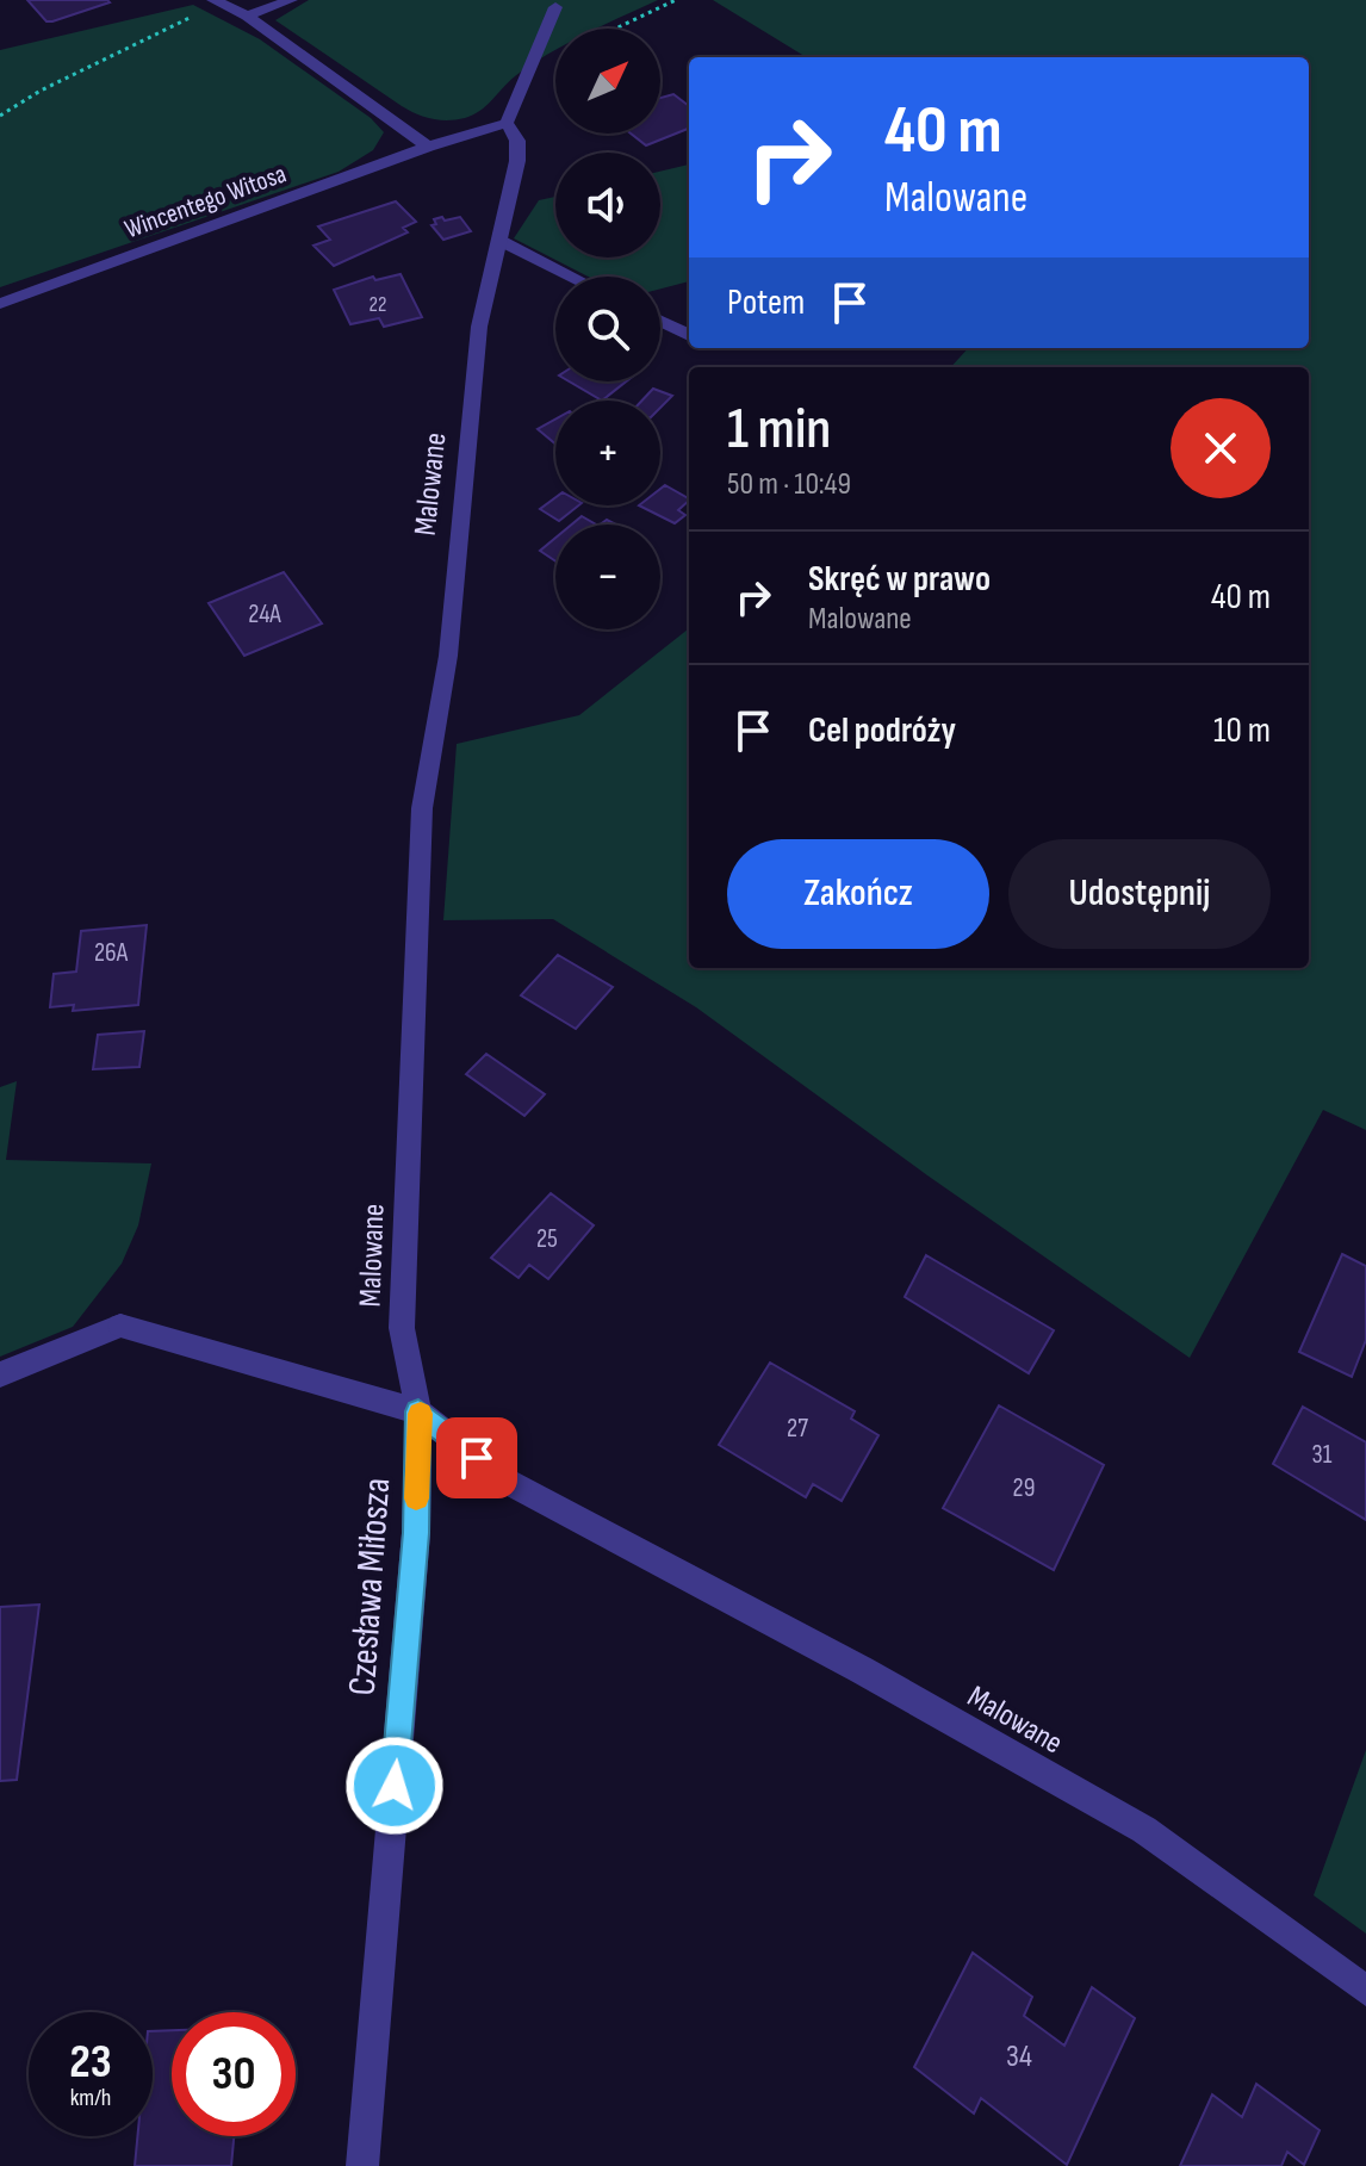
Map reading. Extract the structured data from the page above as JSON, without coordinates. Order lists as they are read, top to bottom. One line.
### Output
{"streets":{"street":["Wincentego Witosa","Malowane","Czesława Miłosza"]},"crossings":[["Wincentego Witosa","Malowane"],["Malowane","Czesława Miłosza"]],"house_numbers":["22","24A","26A","25","27","31","29","34"],"north":"top right","page":{"map_buttons":["+","−"],"turn":["40 m","Malowane"],"then":"Potem","heading":["1 min","50 m · 10:49"],"list":[{"name":"Skręć w prawo","note":"Malowane","value":"40 m"},{"name":"Cel podróży","value":"10 m"}],"buttons":["Zakończ","Udostępnij"],"speed":"23 km/h","limit":"30"}}
